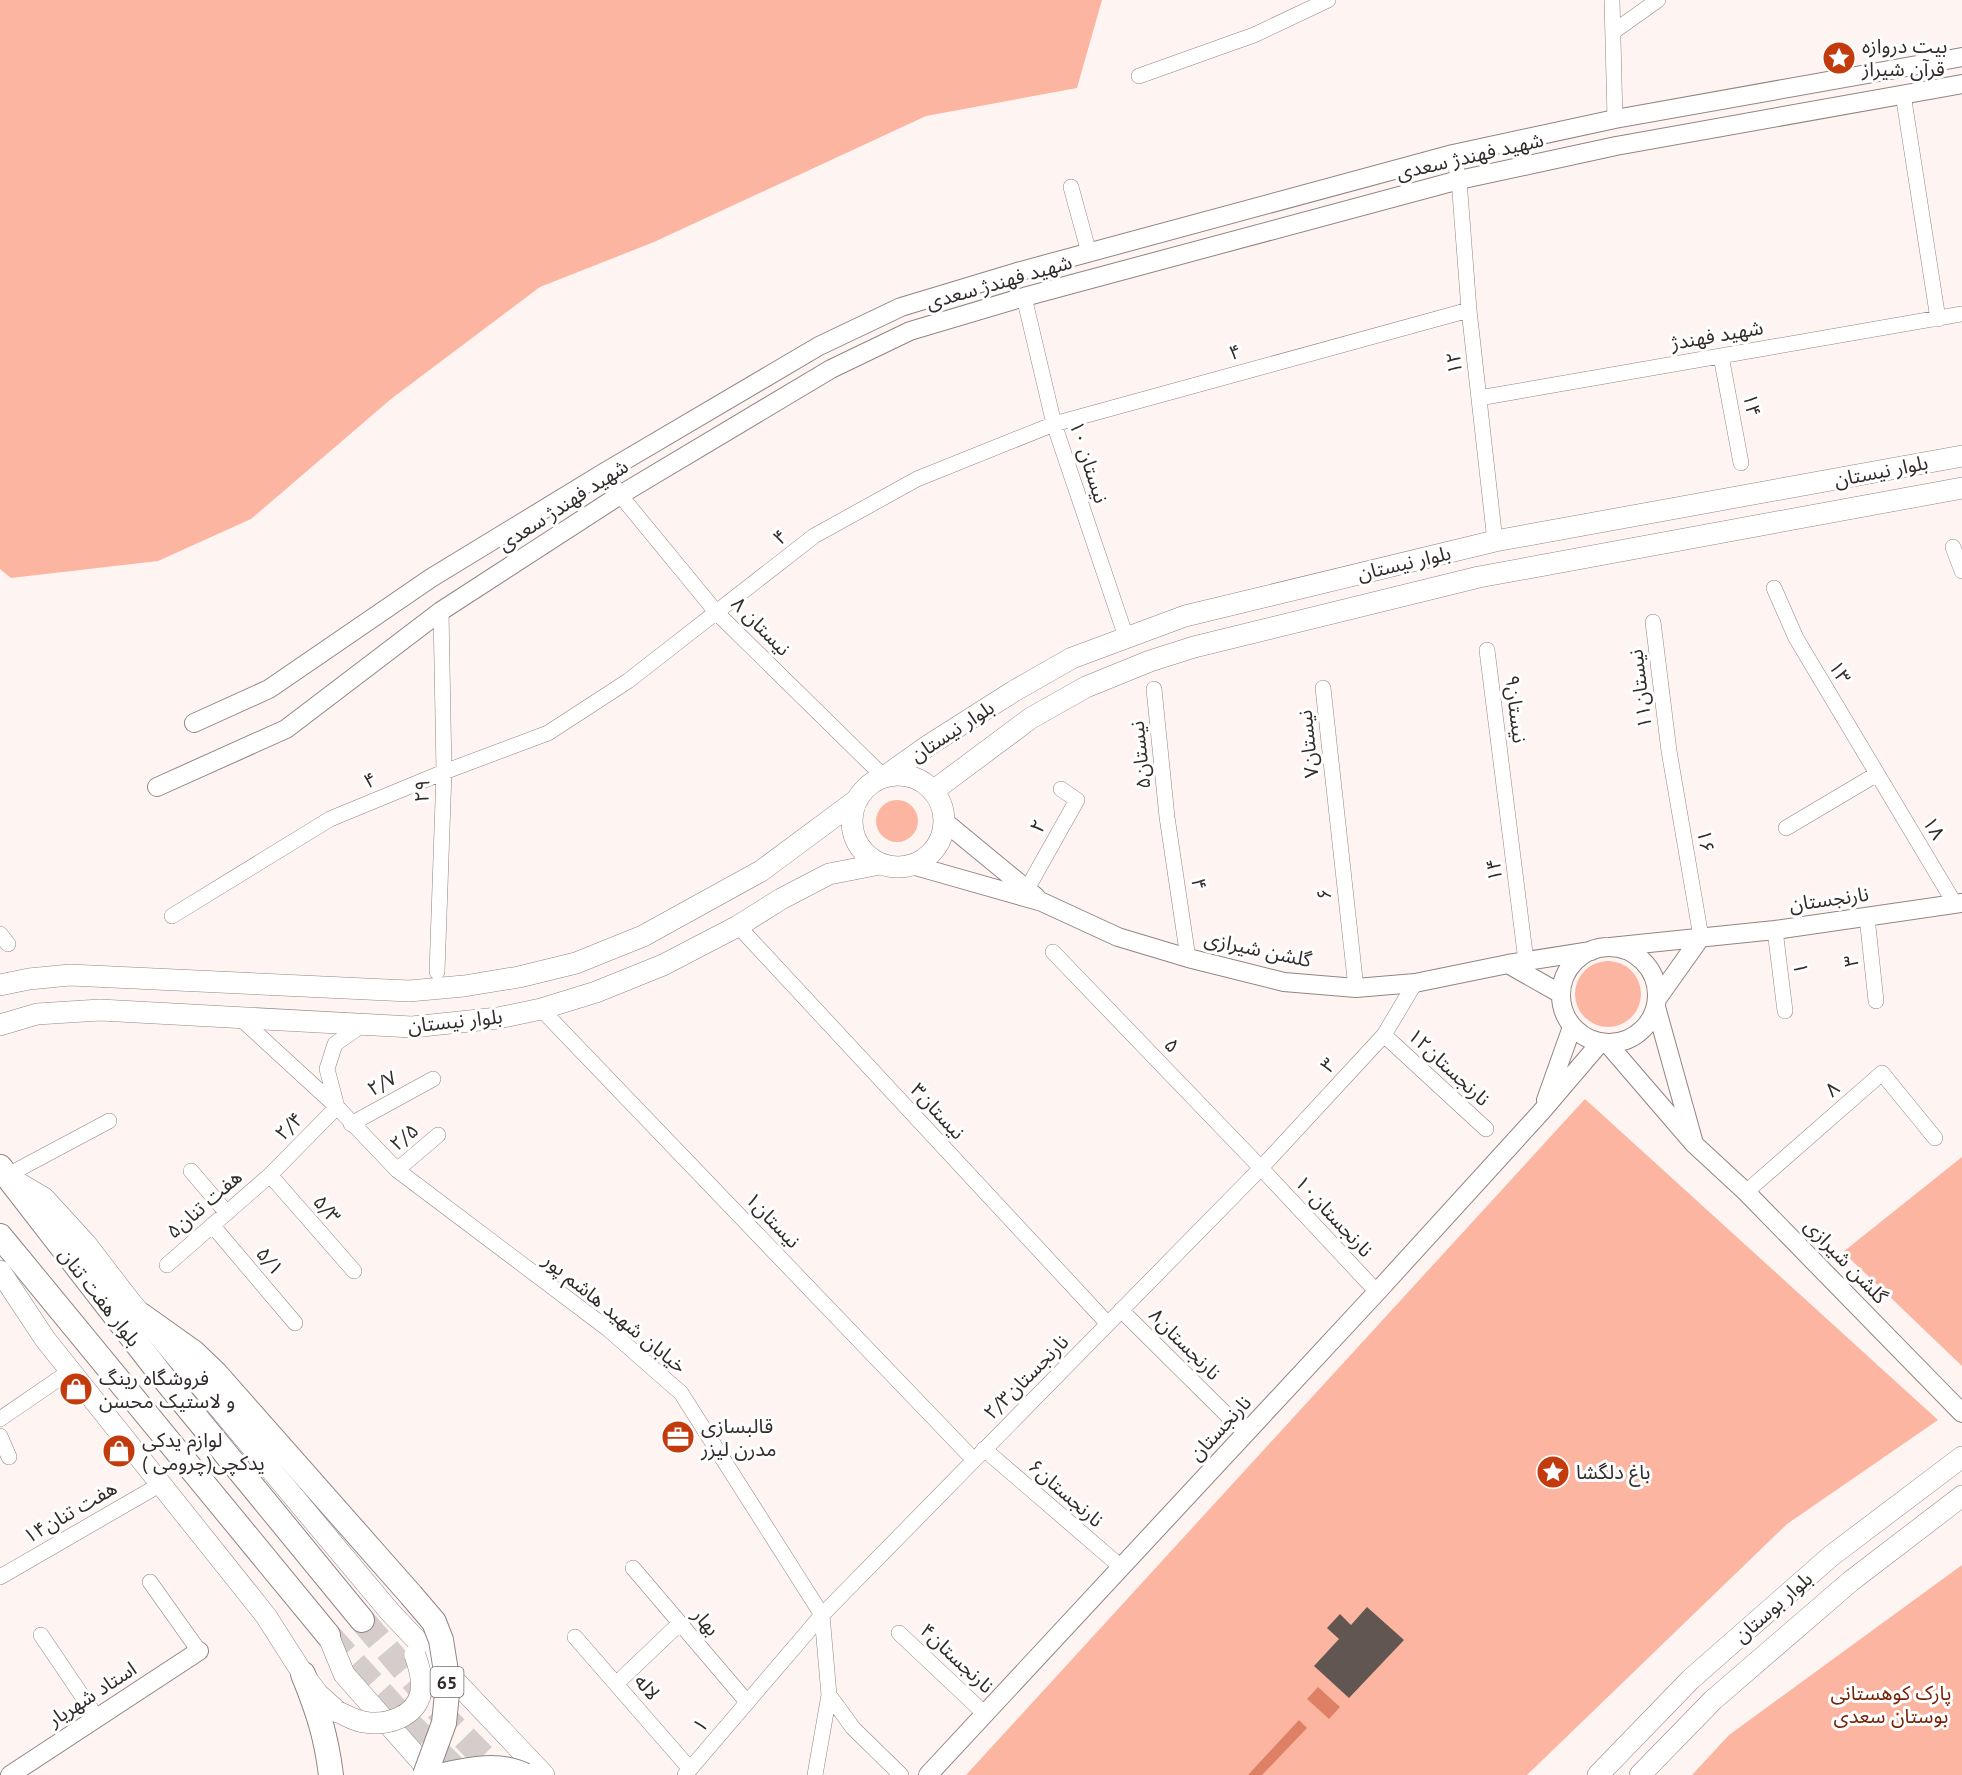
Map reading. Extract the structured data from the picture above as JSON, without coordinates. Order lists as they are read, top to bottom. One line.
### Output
{"streets":{"main road":["بلوار نیستان","بلوار هفت تنان","بلوار بوستان","65"],"street":["شهید فهندژ سعدی","شهید فهندژ","۴","۱۲","۱۴","نیستان ۱۰","نیستان ۸","۱۳","۱۱نیستان","۹نیستان","۷نیستان","۵نیستان","۲۹","۲","۱۸","۱۶","۶","نارنجستان","گلشن شیرازی","۳","۱","۵","۱۲نارنجستان","۲/۷","۸","۳نیستان","۲/۴","۲/۵","هفت تنان۵","۵/۳","۱۰نارنجستان","۱نیستان","۵/۱","خیابان شهید هاشم پور","۸نارنجستان","۲/۳نارنجستان","۶نارنجستان","هفت تنان۱۴","بهار","۴نارنجستان","لاله ‍","استاد شهریار"]},"crossings":[["شهید فهندژ سعدی","۱۲"],["شهید فهندژ سعدی","نیستان ۱۰"],["شهید فهندژ سعدی","نیستان ۸"],["شهید فهندژ سعدی","۲۹"],["شهید فهندژ","۱۲"],["شهید فهندژ","۱۴"],["۴","۱۲"],["۴","نیستان ۱۰"],["۴","نیستان ۸"],["۴","۵نیستان"],["۴","۲۹"],["۴","گلشن شیرازی"],["۱۲","بلوار نیستان"],["۱۴","۹نیستان"],["۱۴","گلشن شیرازی"],["نیستان ۱۰","بلوار نیستان"],["بلوار نیستان","نیستان ۸"],["بلوار نیستان","گلشن شیرازی"],["بلوار نیستان","۳نیستان"],["بلوار نیستان","۱نیستان"],["بلوار نیستان","خیابان شهید هاشم پور"],["نیستان ۸","گلشن شیرازی"],["۱۳","۱۸"],["۱۱نیستان","۱۶"],["۷نیستان","۶"],["۲","گلشن شیرازی"],["۱۸","نارنجستان"],["۱۶","نارنجستان"],["۶","گلشن شیرازی"],["نارنجستان","گلشن شیرازی"],["نارنجستان","۳"],["نارنجستان","۱"],["نارنجستان","۱۰نارنجستان"],["نارنجستان","۸نارنجستان"],["نارنجستان","۶نارنجستان"],["نارنجستان","۴نارنجستان"],["گلشن شیرازی","۳"],["گلشن شیرازی","۸"],["۳","۵"],["۳","۱۲نارنجستان"],["۳","۱۰نارنجستان"],["۳","۲/۳نارنجستان"],["۱","خیابان شهید هاشم پور"],["۱","۲/۳نارنجستان"],["۱","بهار"],["۱","لاله ‍"],["۵","۱۰نارنجستان"],["۵","۲/۳نارنجستان"],["۲/۷","خیابان شهید هاشم پور"],["۳نیستان","۲/۳نارنجستان"],["۲/۴","هفت تنان۵"],["۲/۴","۵/۳"],["۲/۴","خیابان شهید هاشم پور"],["۲/۵","خیابان شهید هاشم پور"],["هفت تنان۵","۵/۳"],["هفت تنان۵","۵/۱"],["۱۰نارنجستان","۲/۳نارنجستان"],["۱نیستان","۲/۳نارنجستان"],["۱نیستان","۶نارنجستان"],["بلوار هفت تنان","65"],["خیابان شهید هاشم پور","۲/۳نارنجستان"],["۸نارنجستان","۲/۳نارنجستان"],["۲/۳نارنجستان","۶نارنجستان"]],"parks":["پارک کوهستانی بوستان سعدی"],"places":{"place":["بیت دروازه قرآن شیراز","باغ دلگشا"],"shop":["فروشگاه رینگ و لاستیک محسن","لوازم یدکی یدکچی(چرومی )"],"office":["قالبسازی مدرن لیزر"]}}
